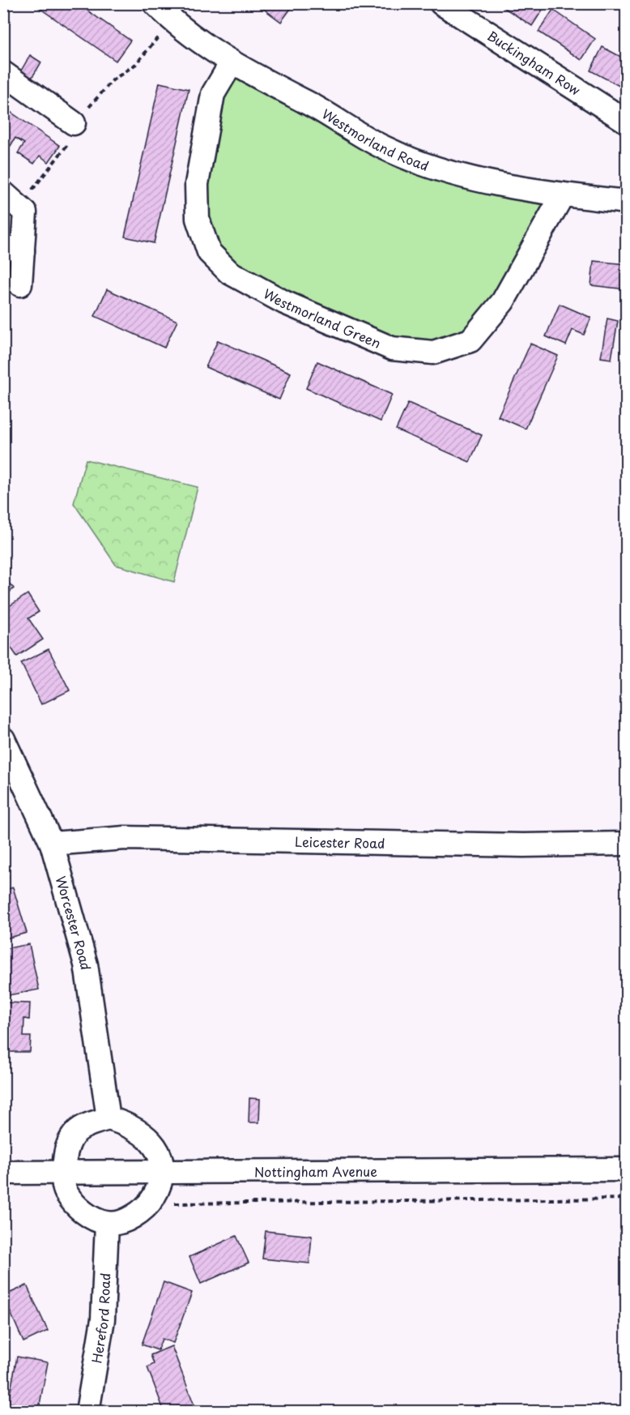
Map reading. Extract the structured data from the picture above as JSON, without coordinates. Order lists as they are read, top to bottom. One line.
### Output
{"streets":{"street":["Buckingham Row","Westmorland Road","Westmorland Green","Leicester Road","Worcester Road","Nottingham Avenue","Hereford Road"]},"crossings":[["Westmorland Road","Westmorland Green"],["Leicester Road","Worcester Road"]]}
